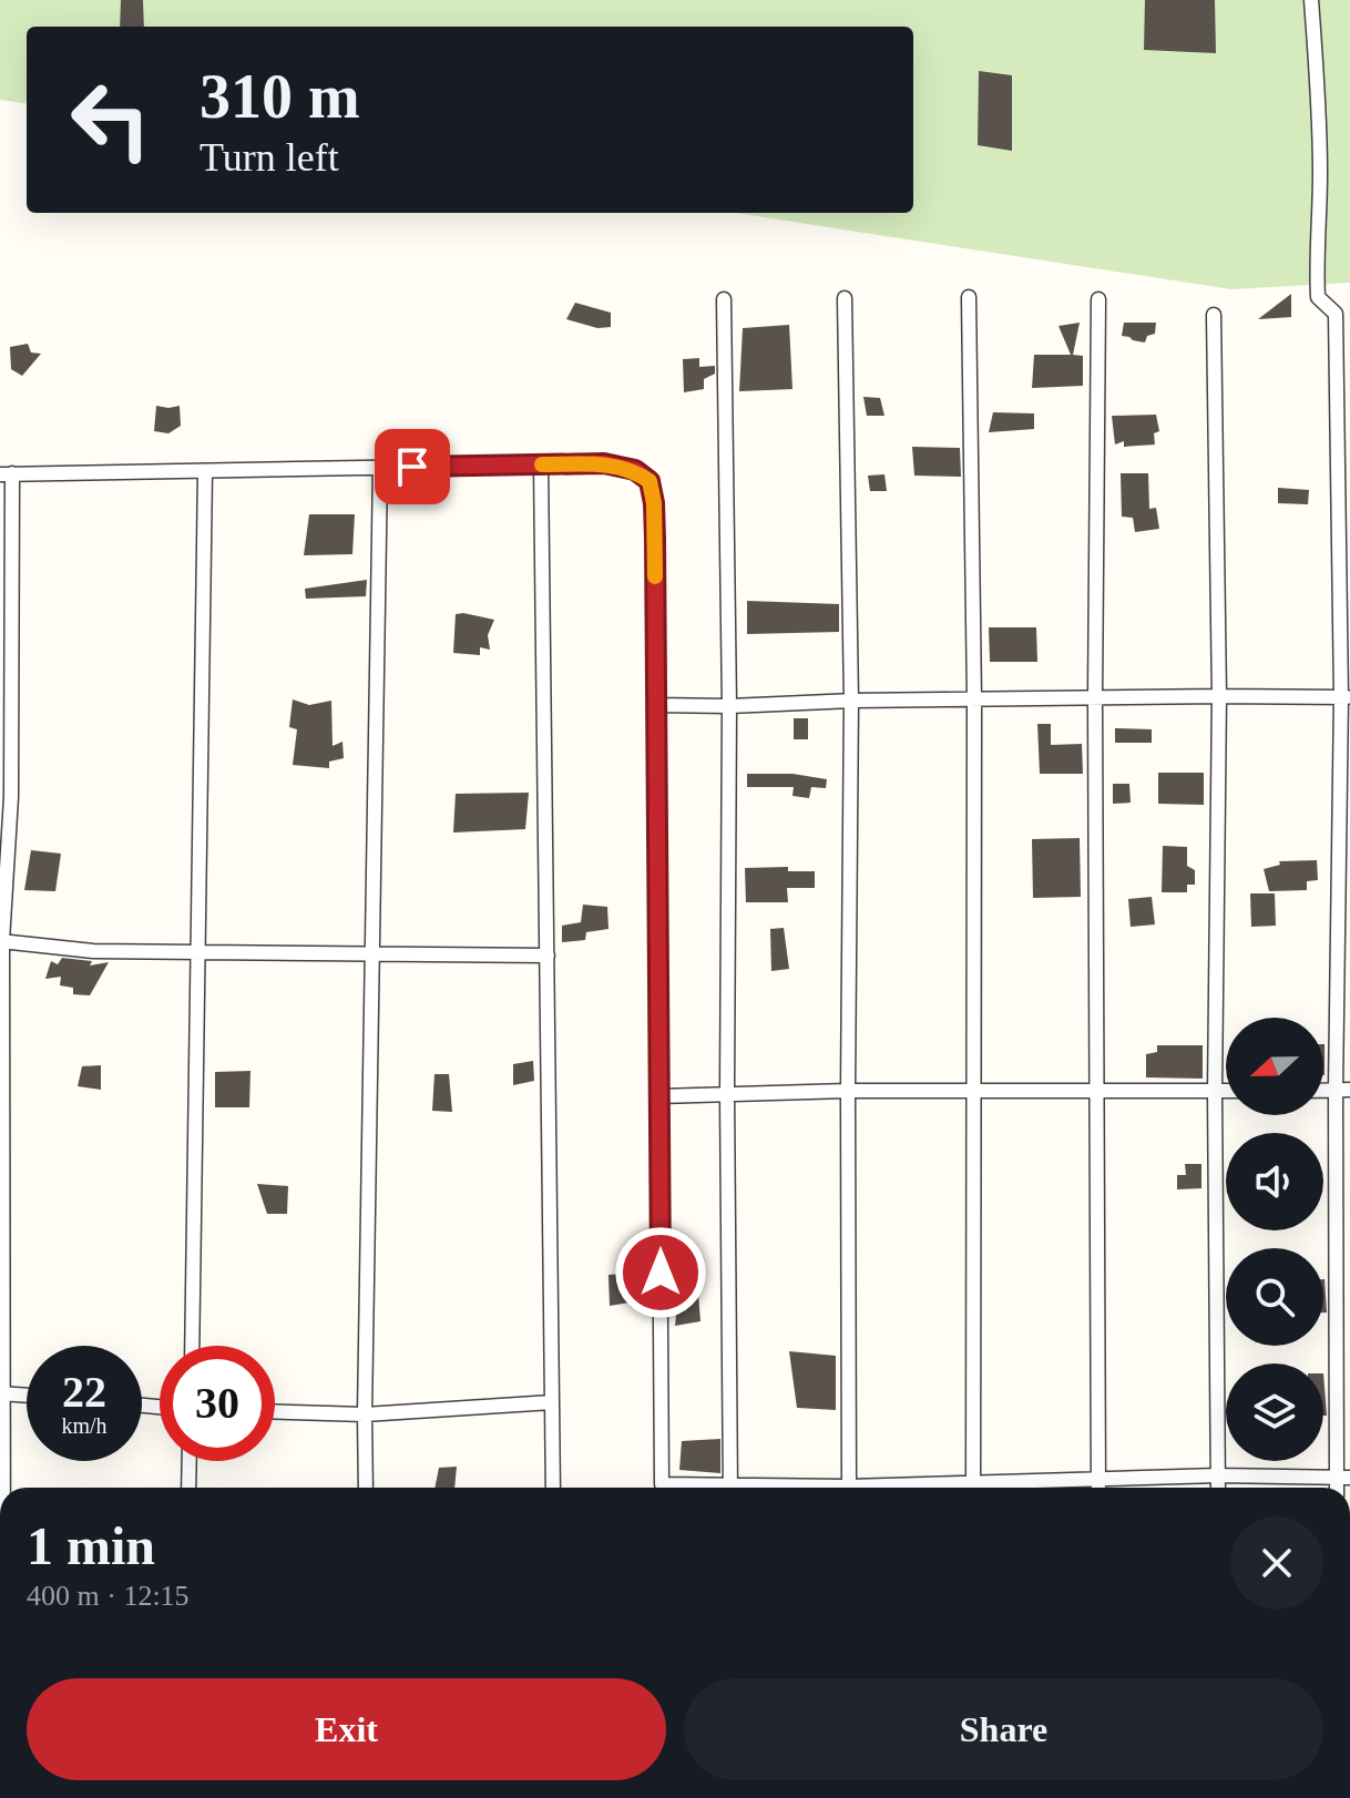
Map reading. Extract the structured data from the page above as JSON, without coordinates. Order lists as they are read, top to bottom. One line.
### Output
{"north":"left","page":{"turn":["310 m","Turn left"],"speed":"22 km/h","limit":"30","heading":["1 min","400 m · 12:15"],"buttons":["Exit","Share"]}}
